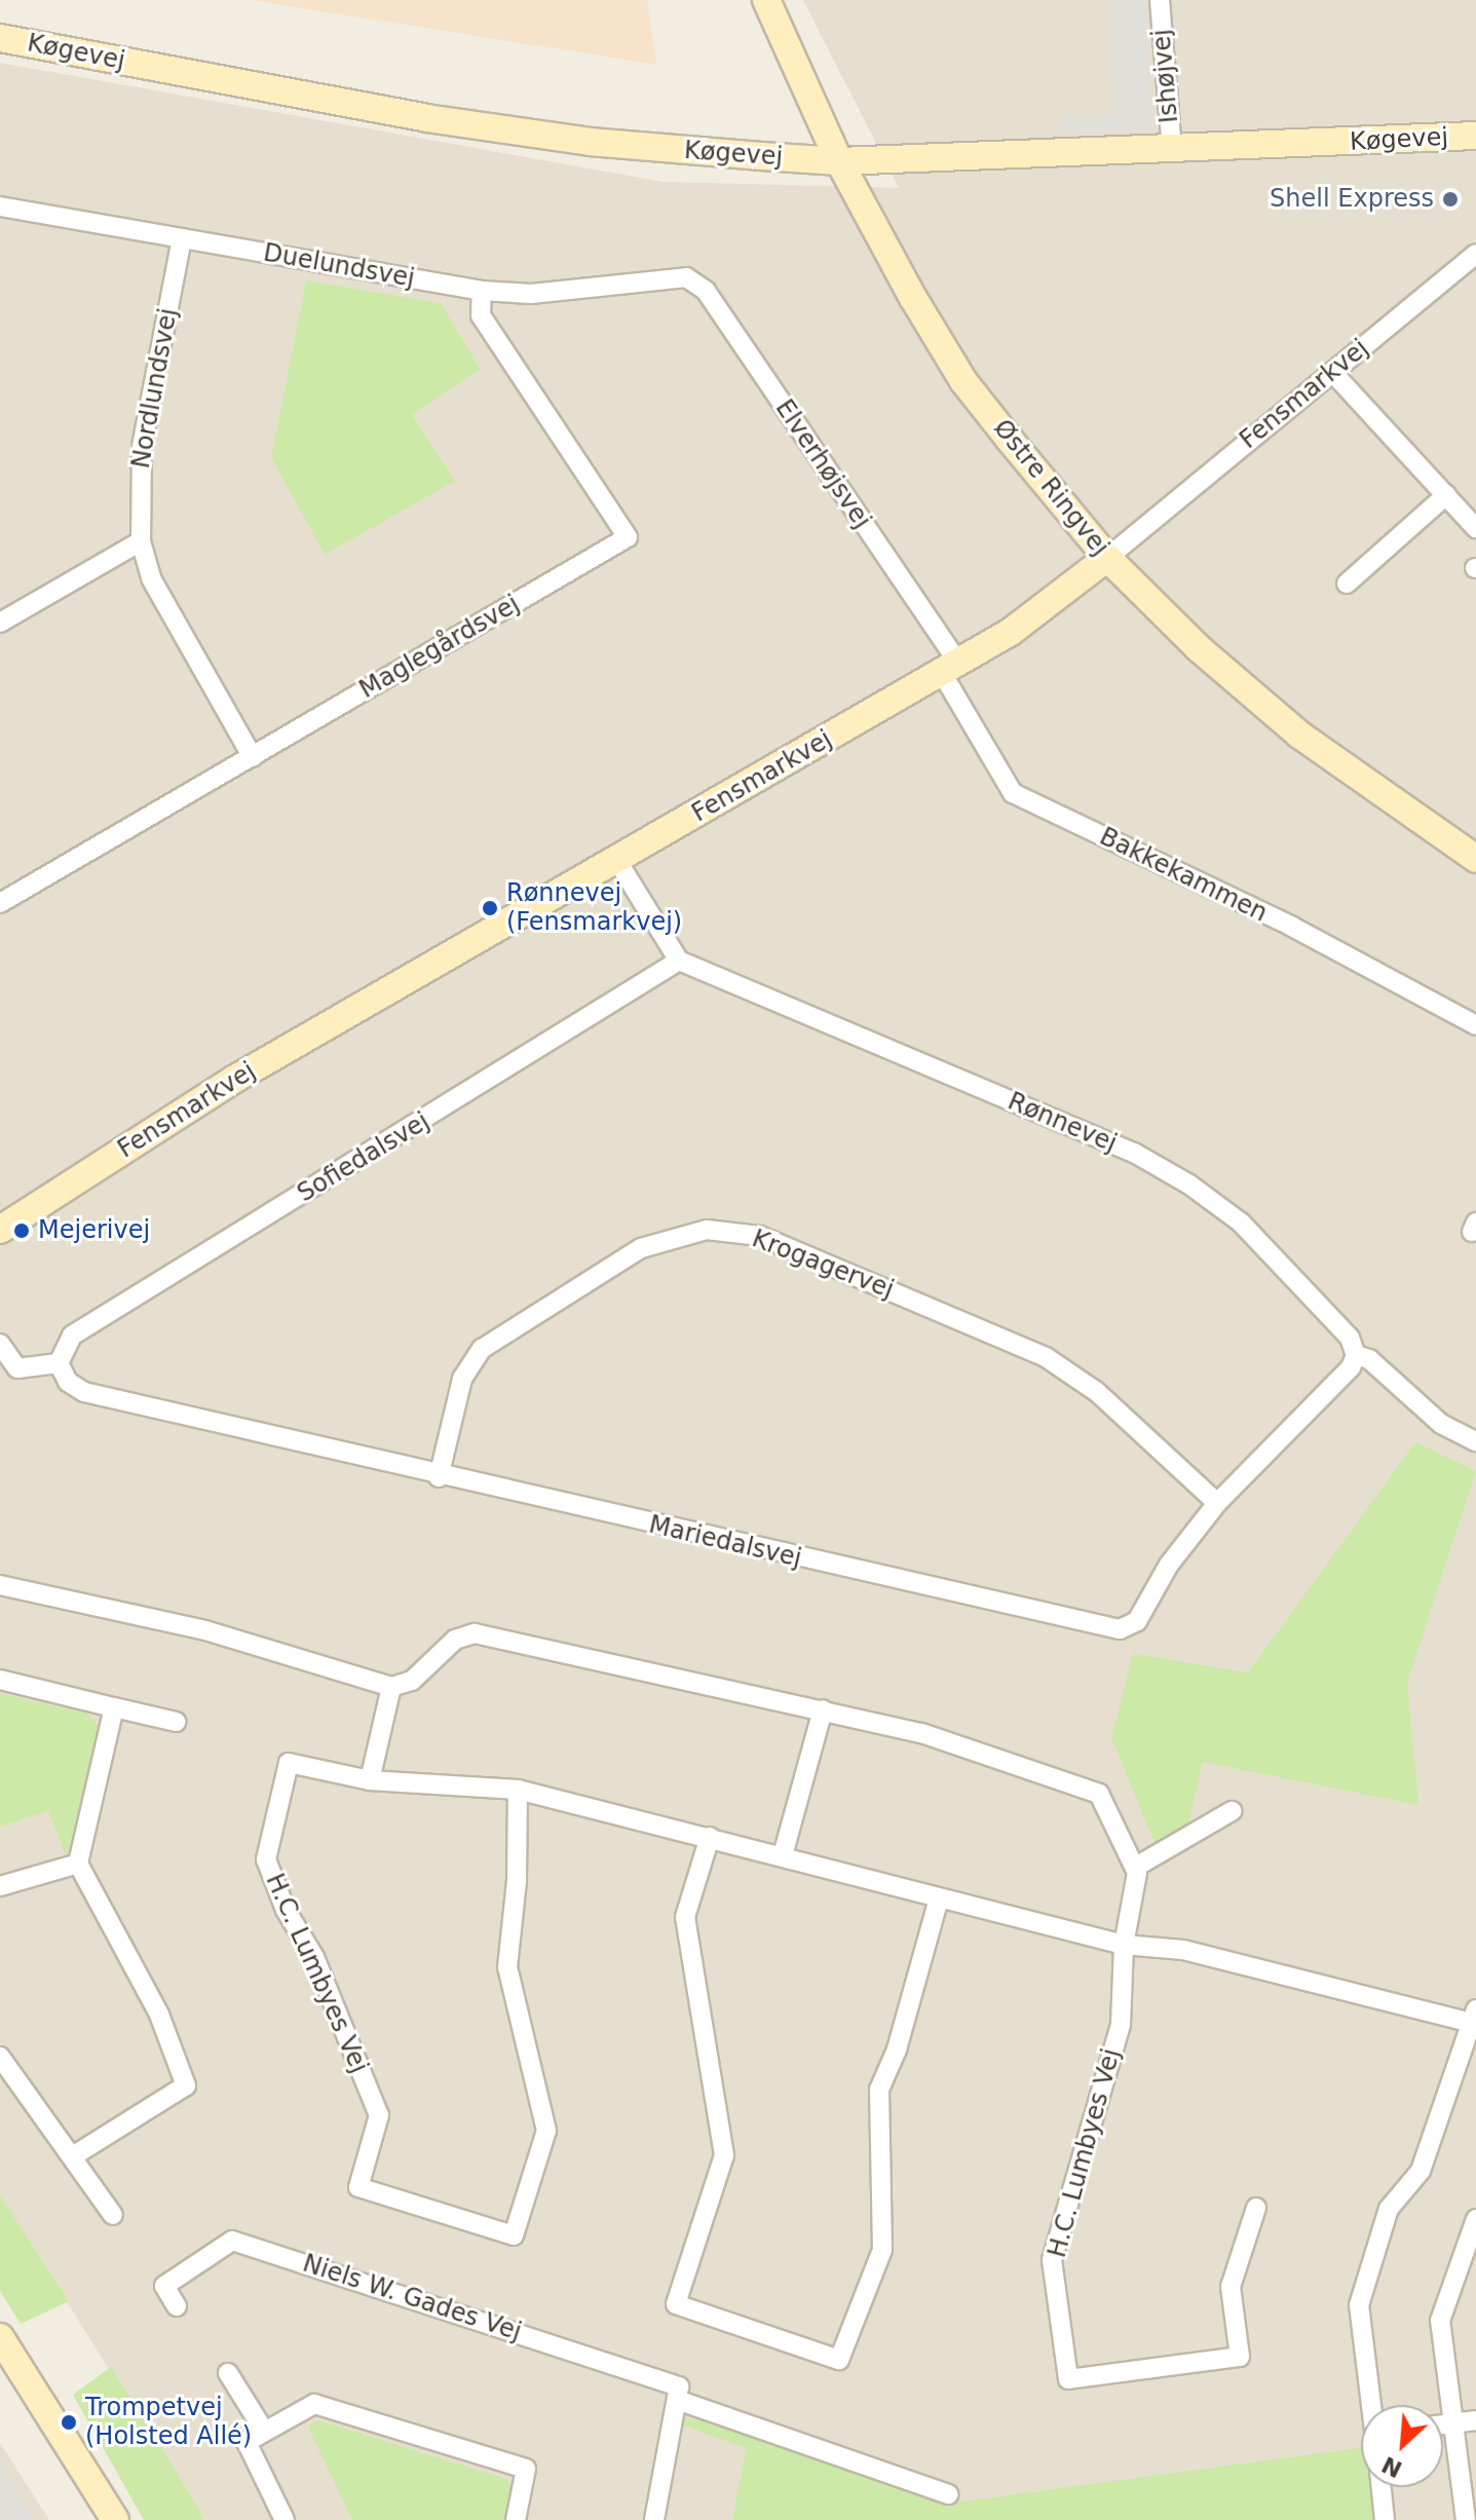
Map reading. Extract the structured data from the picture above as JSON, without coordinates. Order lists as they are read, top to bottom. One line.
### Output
{"streets":{"street":["Køgevej","Ishøjvej","Duelundsvej","Nordlundsvej","Fensmarkvej","Elverhøjsvej","Østre Ringvej","Maglegårdsvej","Bakkekammen","Rønnevej","Sofiedalsvej","Krogagervej","Mariedalsvej","H.C. Lumbyes Vej","Niels W. Gades Vej"]},"crossings":[["Køgevej","Ishøjvej"],["Køgevej","Østre Ringvej"],["Duelundsvej","Nordlundsvej"],["Duelundsvej","Elverhøjsvej"],["Duelundsvej","Maglegårdsvej"],["Nordlundsvej","Maglegårdsvej"],["Fensmarkvej","Elverhøjsvej"],["Fensmarkvej","Østre Ringvej"],["Fensmarkvej","Bakkekammen"],["Elverhøjsvej","Bakkekammen"],["Rønnevej","Sofiedalsvej"],["Rønnevej","Mariedalsvej"],["Sofiedalsvej","Mariedalsvej"],["Krogagervej","Mariedalsvej"]],"places":["Shell Express","Rønnevej (Fensmarkvej)","Mejerivej","Trompetvej (Holsted Allé)"],"north":"bottom left"}
